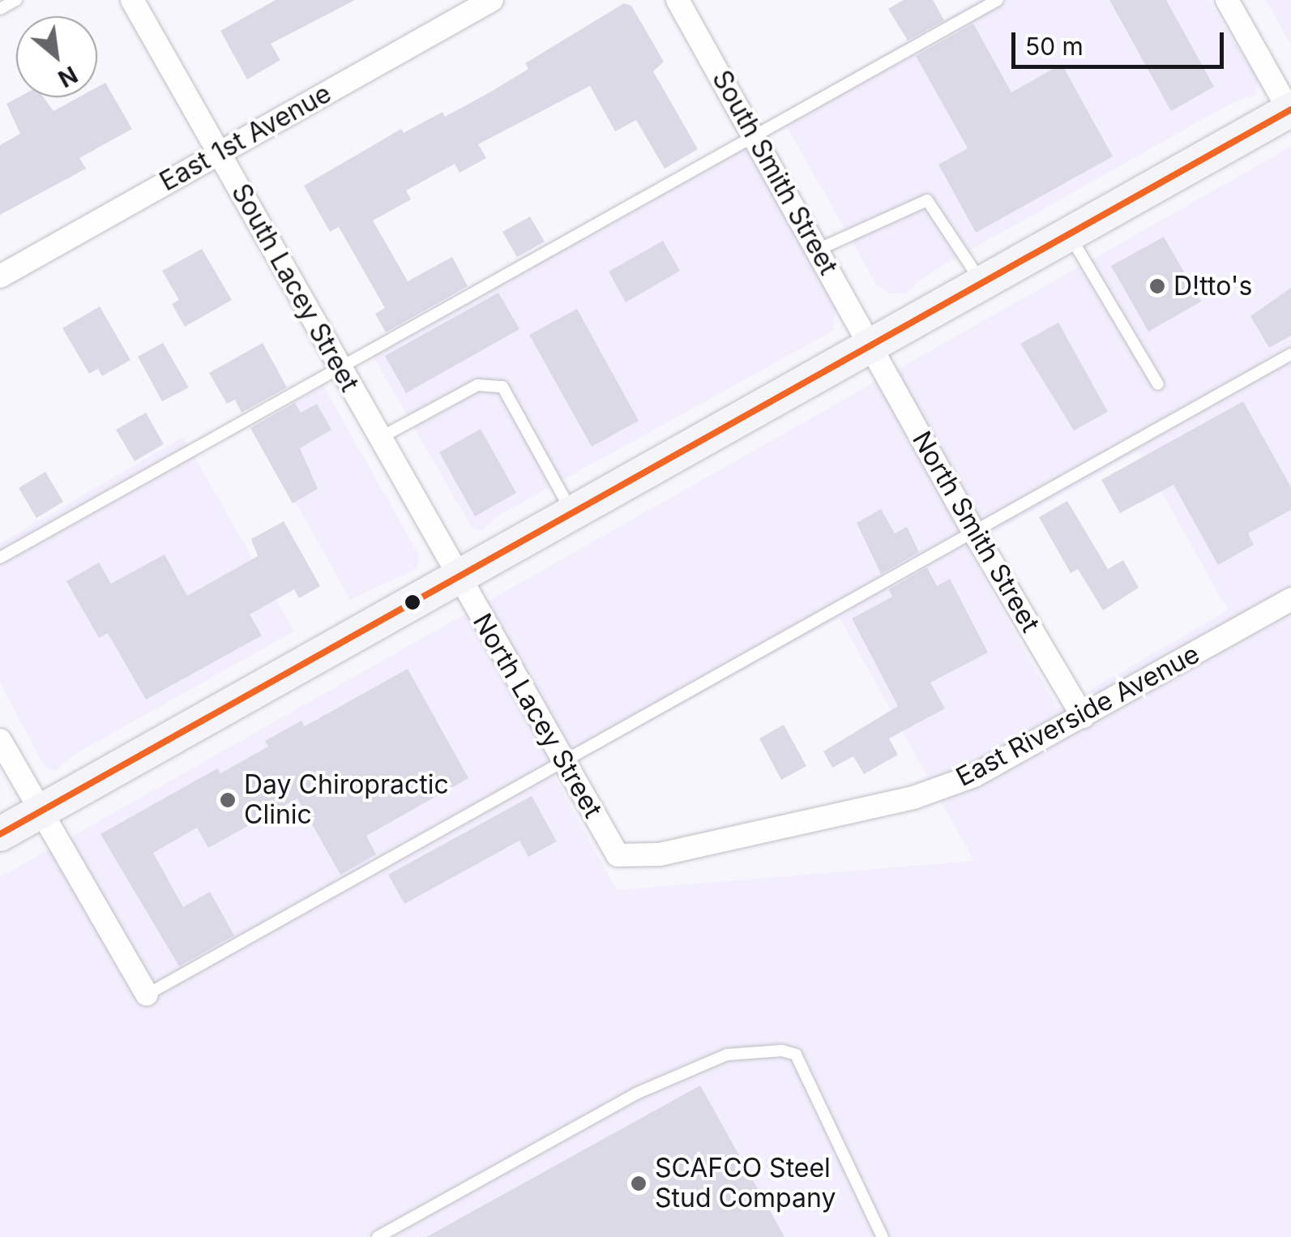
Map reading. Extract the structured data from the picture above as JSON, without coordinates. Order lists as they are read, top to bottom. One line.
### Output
{"streets":{"street":["East 1st Avenue","South Smith Street","South Lacey Street","North Smith Street","North Lacey Street","East Riverside Avenue"]},"crossings":[["East 1st Avenue","South Lacey Street"],["South Smith Street","North Smith Street"],["South Lacey Street","North Lacey Street"],["North Smith Street","East Riverside Avenue"],["North Lacey Street","East Riverside Avenue"]],"places":["D!tto's","Day Chiropractic Clinic","SCAFCO Steel Stud Company"],"scale_bar":"50 m","north":"bottom right"}
